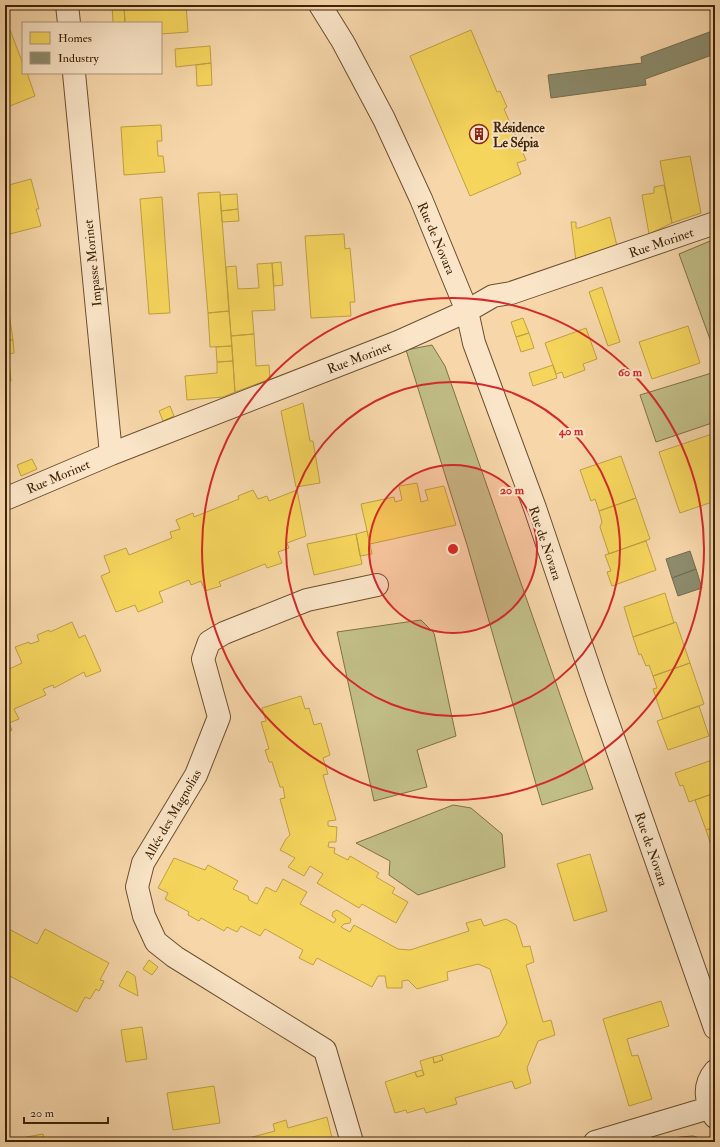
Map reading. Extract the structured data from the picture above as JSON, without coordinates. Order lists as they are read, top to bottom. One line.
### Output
{"streets":{"street":["Rue de Novara","Rue Morinet","Impasse Morinet","Allée des Magnolias"]},"crossings":[["Rue de Novara","Rue Morinet"],["Rue Morinet","Impasse Morinet"]],"places":{"building":["Résidence Le Sépia"]},"legend":["Homes","Industry"],"scale_bar":"20 m","rings":["60 m","40 m","20 m"]}
